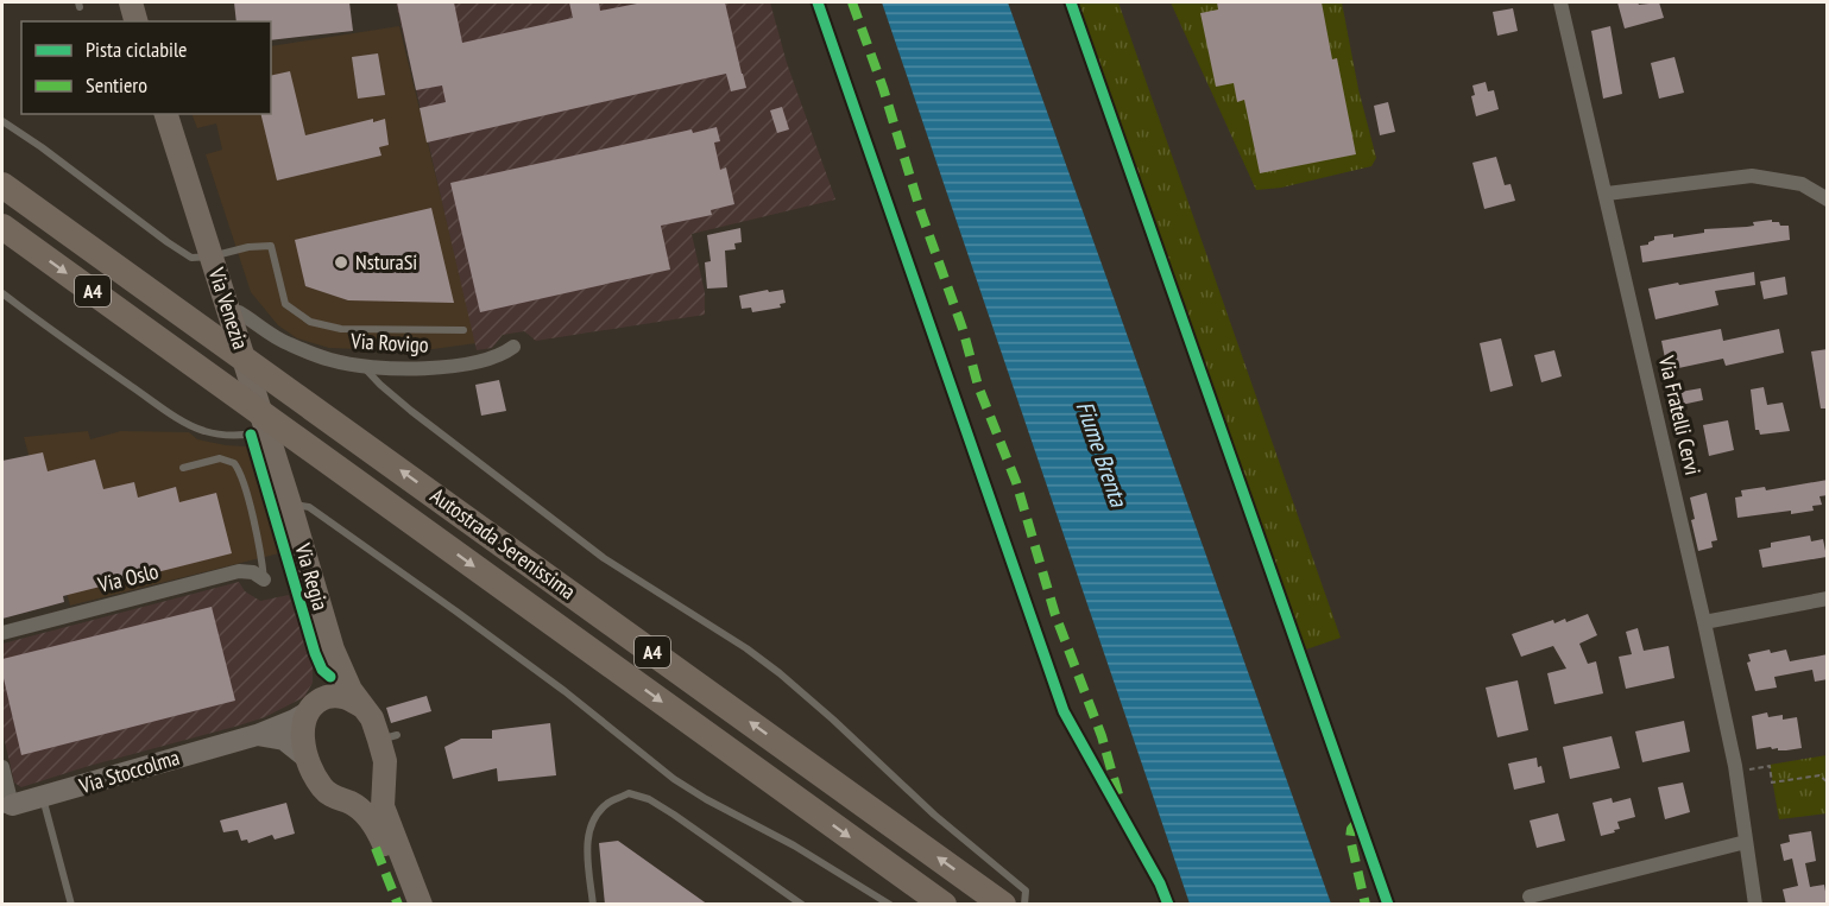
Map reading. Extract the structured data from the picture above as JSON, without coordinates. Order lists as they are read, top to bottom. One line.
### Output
{"streets":{"highway":["A4","Autostrada Serenissima"],"main road":["Via Venezia","Via Regia"],"street":["Via Rovigo","Via Fratelli Cervi","Via Oslo","Via Stoccolma"]},"crossings":[["Via Venezia","Via Rovigo"],["Via Venezia","Via Regia"],["Via Regia","Via Stoccolma"]],"water":["Fiume Brenta"],"places":["NsturaSi"],"legend":["Pista ciclabile","Sentiero"]}
